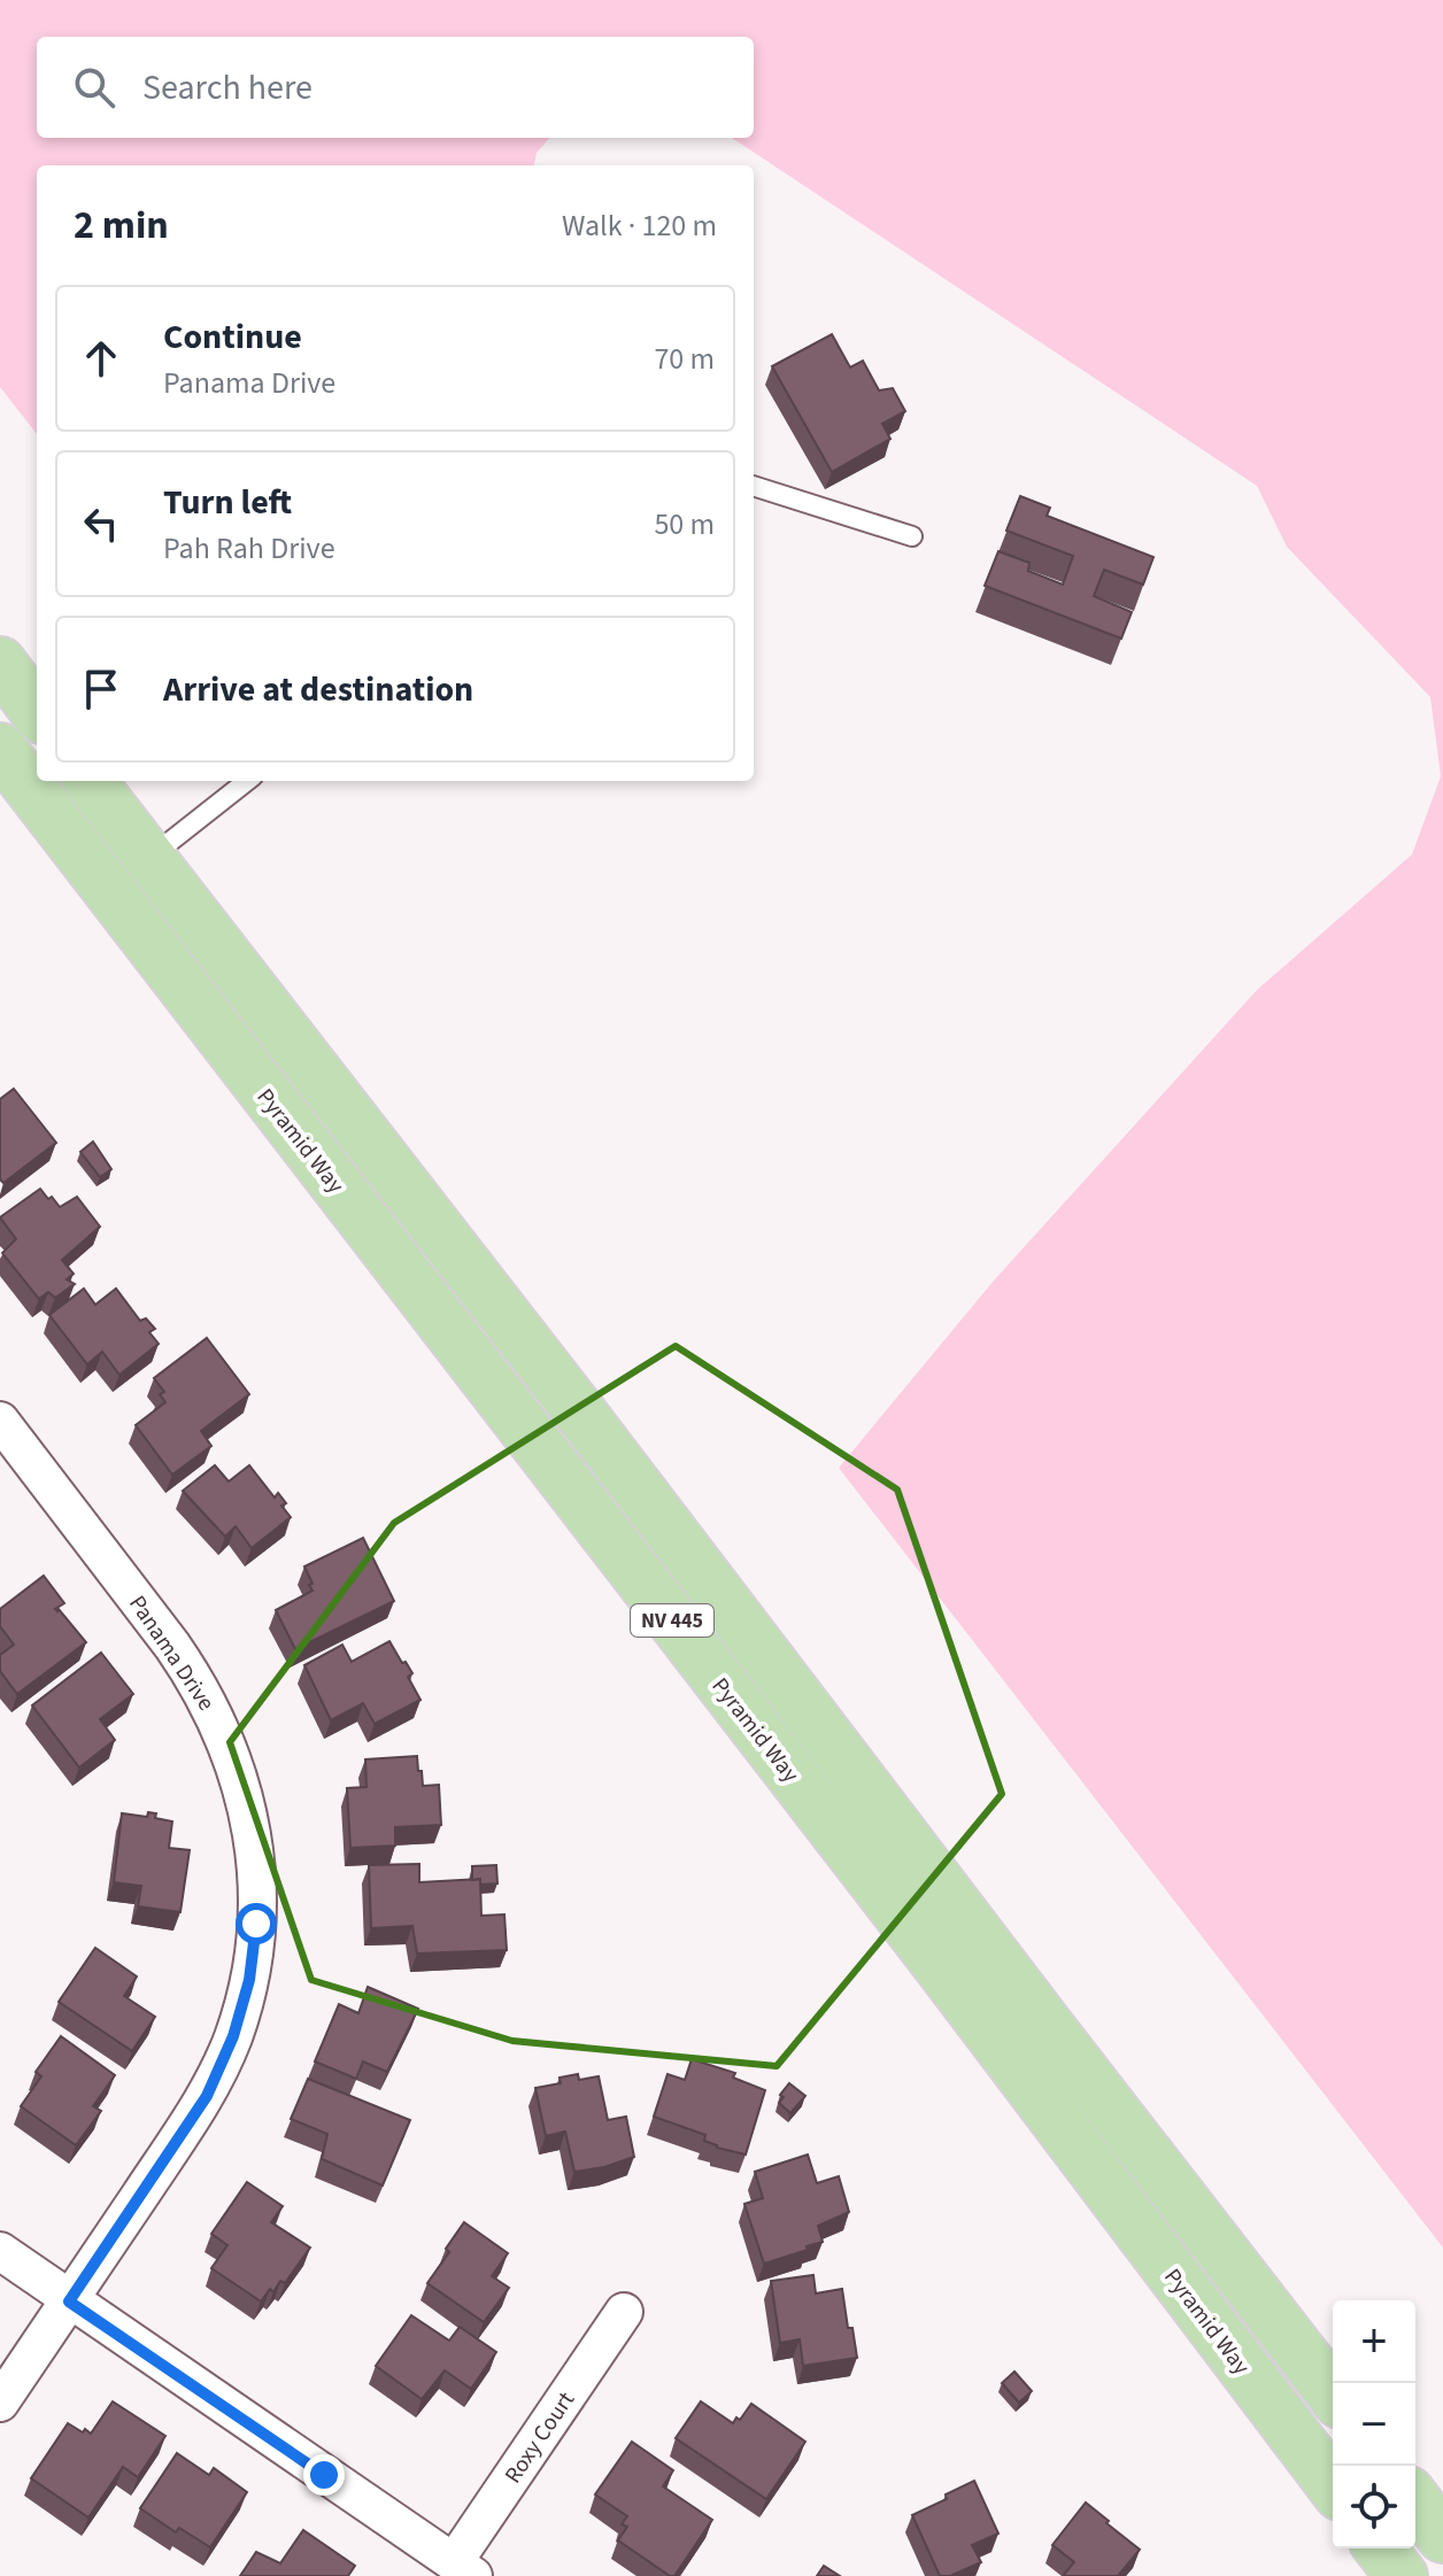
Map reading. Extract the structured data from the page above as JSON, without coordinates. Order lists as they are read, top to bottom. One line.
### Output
{"streets":{"main road":["Pyramid Way","NV 445"],"street":["Panama Drive","Roxy Court"]},"page":{"search":"Search here","heading":["2 min","Walk · 120 m"],"list":[["Continue","Panama Drive","70 m"],["Turn left","Pah Rah Drive","50 m"],"Arrive at destination"],"map_buttons":["+","−"]}}
